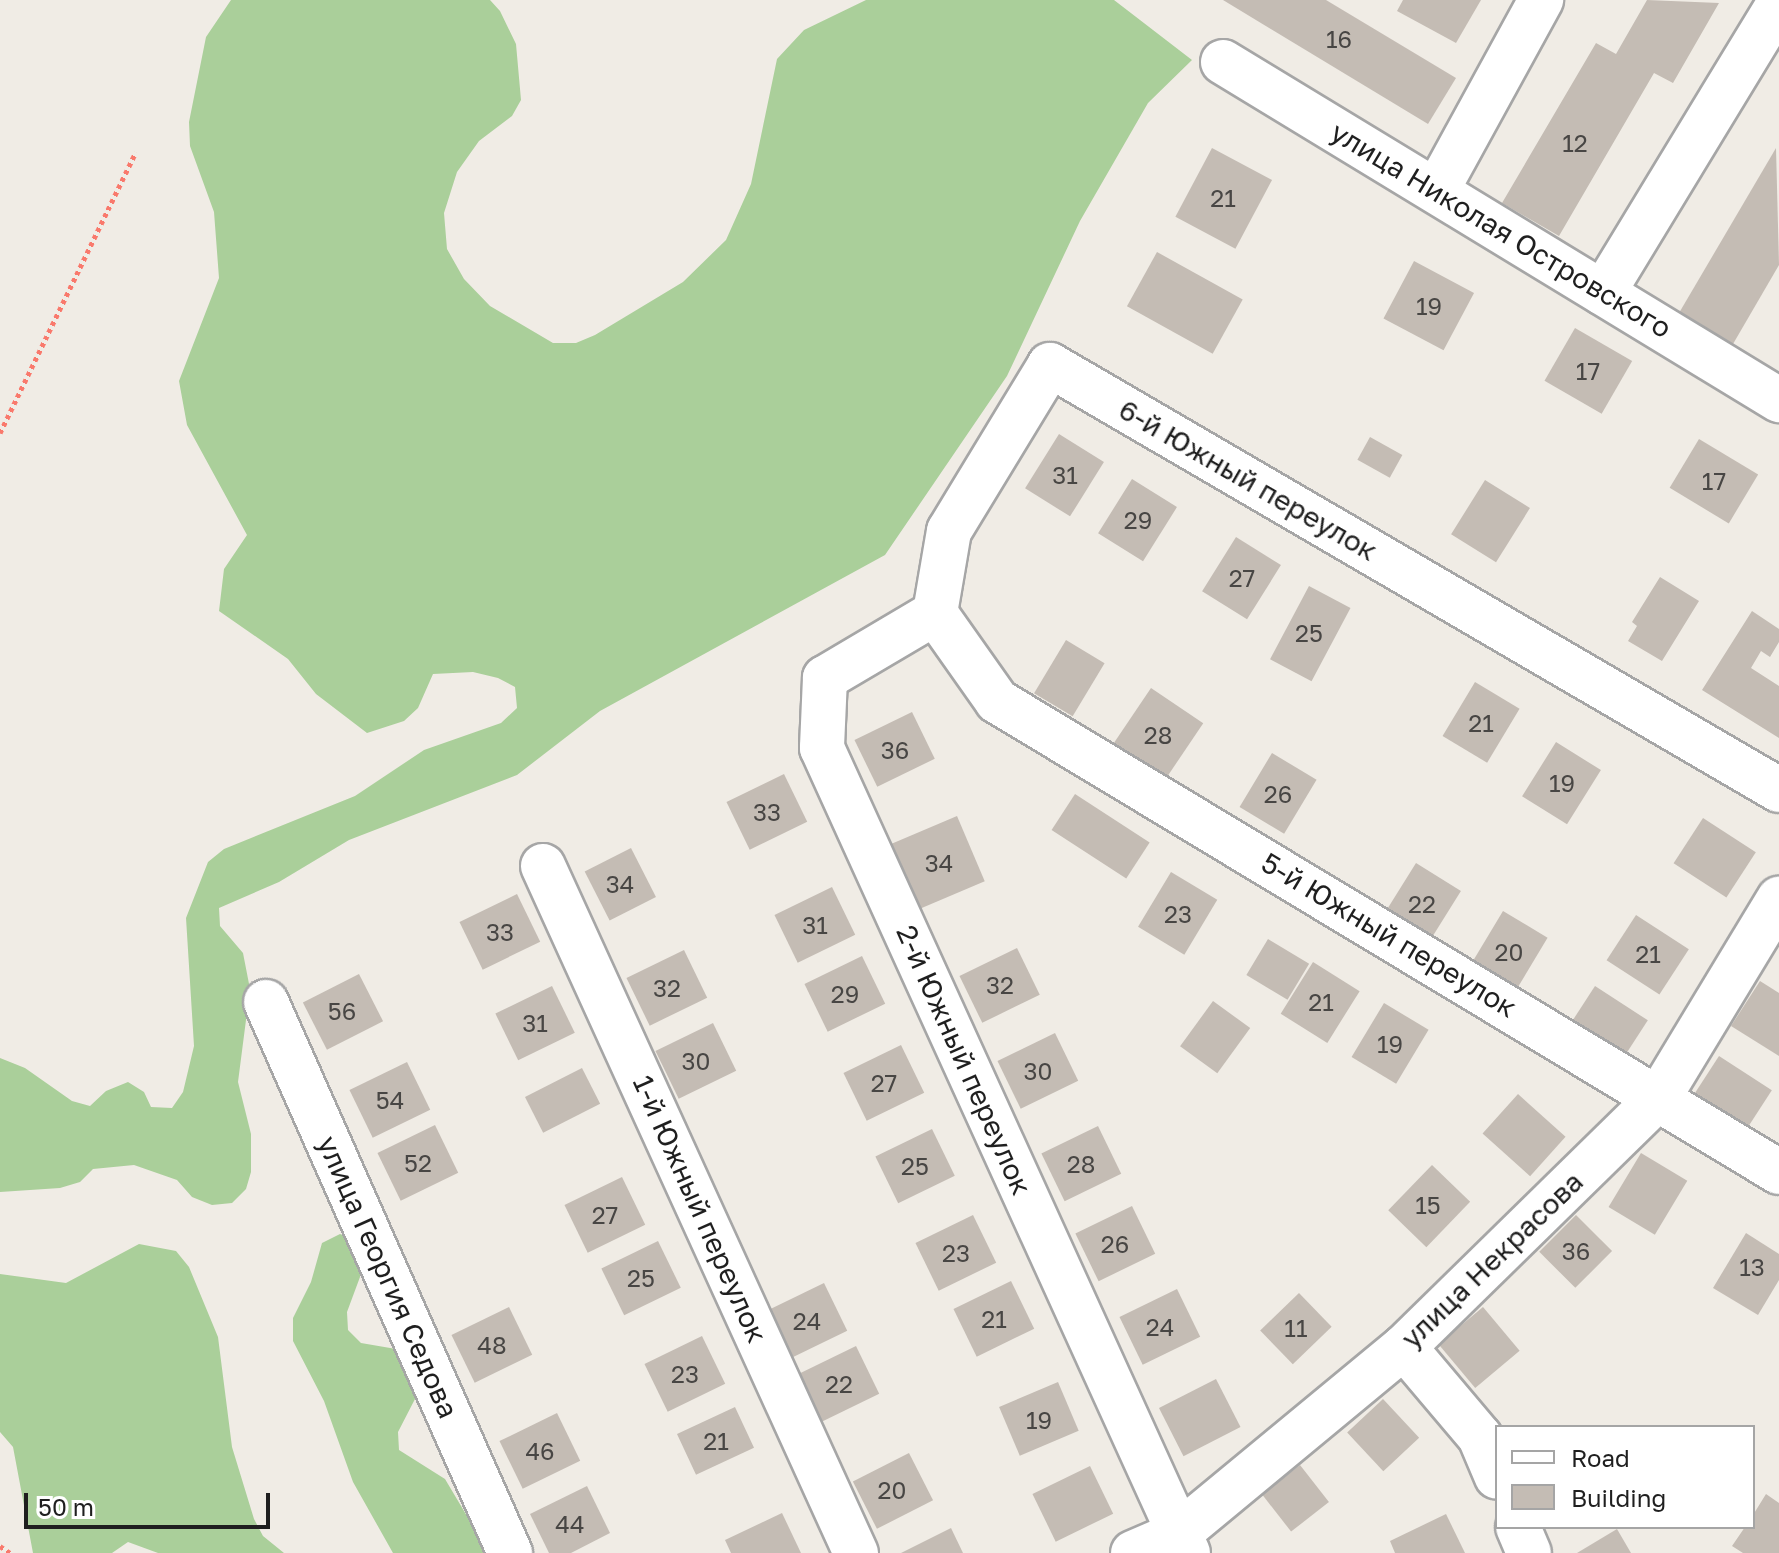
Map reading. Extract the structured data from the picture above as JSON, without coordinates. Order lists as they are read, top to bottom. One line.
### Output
{"streets":{"street":["улица Николая Островского","6-й Южный переулок","5-й Южный переулок","2-й Южный переулок","1-й Южный переулок","улица Некрасова","улица Георгия Седова"]},"crossings":[["6-й Южный переулок","5-й Южный переулок"],["6-й Южный переулок","2-й Южный переулок"],["5-й Южный переулок","2-й Южный переулок"],["5-й Южный переулок","улица Некрасова"],["2-й Южный переулок","улица Некрасова"]],"house_numbers":["16","12","21","19","17","31","17","29","27","25","21","28","36","19","26","33","34","34","22","23","31","33","20","21","32","32","29","21","56","31","19","30","30","27","54","52","28","25","15","27","26","36","23","13","25","21","24","24","11","48","23","22","19","21","46","20","44"],"legend":["Road","Building"],"scale_bar":"50 m"}
